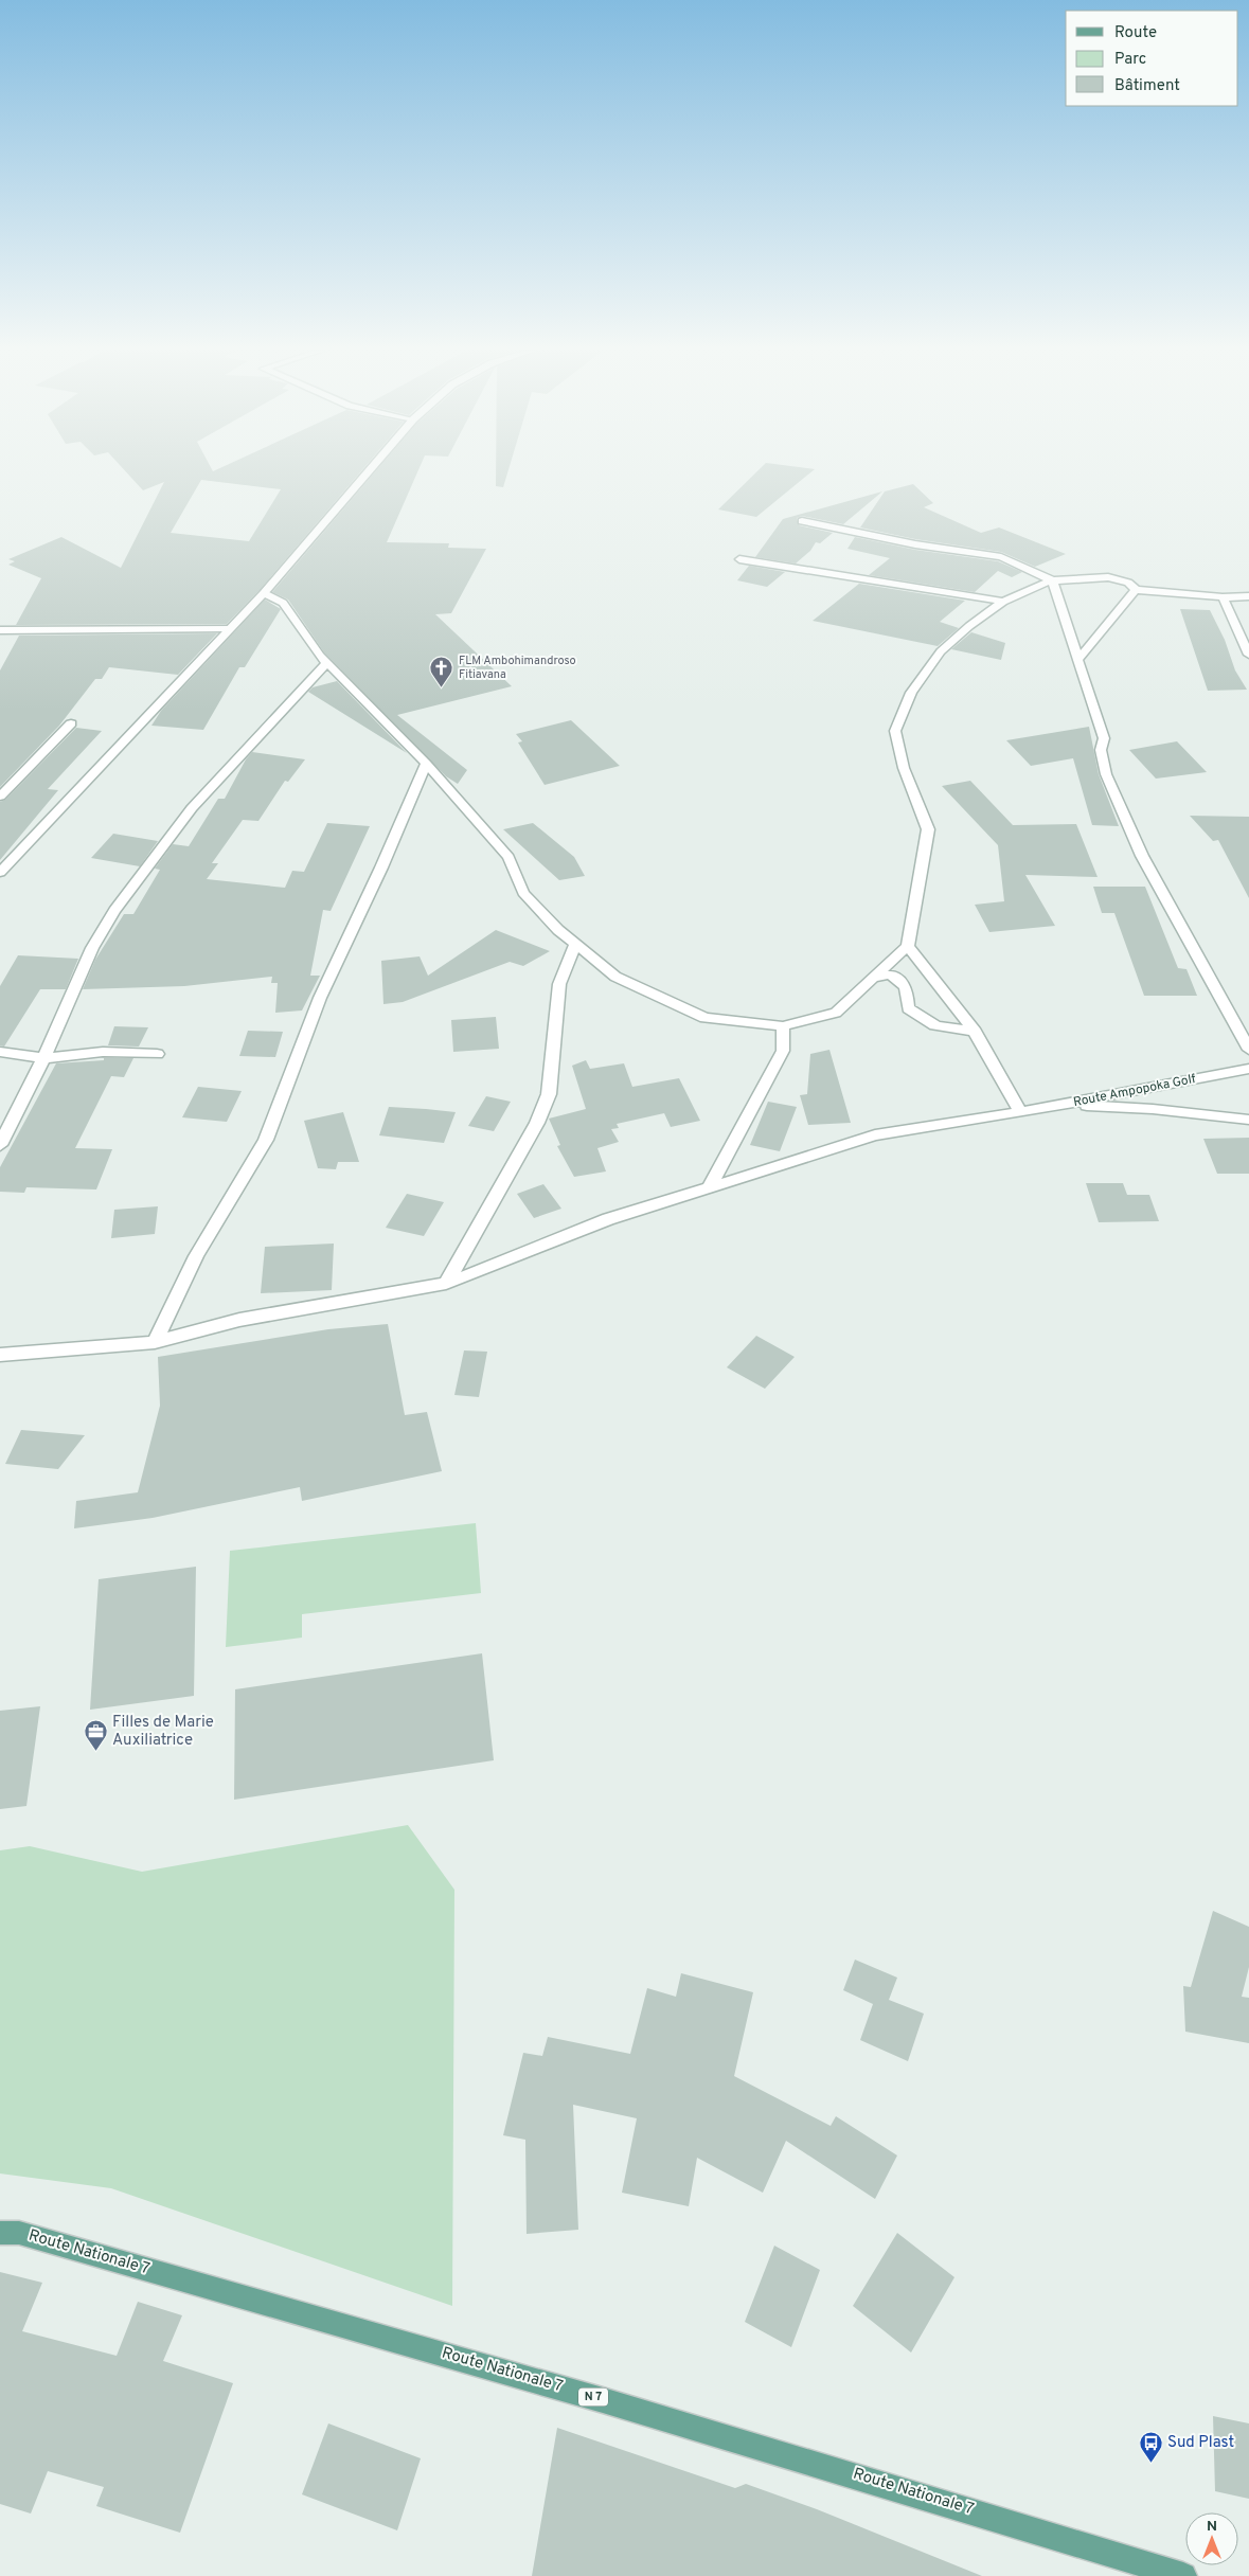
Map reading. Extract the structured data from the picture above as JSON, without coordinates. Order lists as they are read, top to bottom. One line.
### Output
{"streets":{"main road":["Route Nationale 7","N 7"],"street":["Route Ampopoka Golf"]},"places":{"church":["FLM Ambohimandroso Fitiavana"],"office":["Filles de Marie Auxiliatrice"],"bus stop":["Sud Plast"]},"legend":["Route","Parc","Bâtiment"],"north":"top"}
